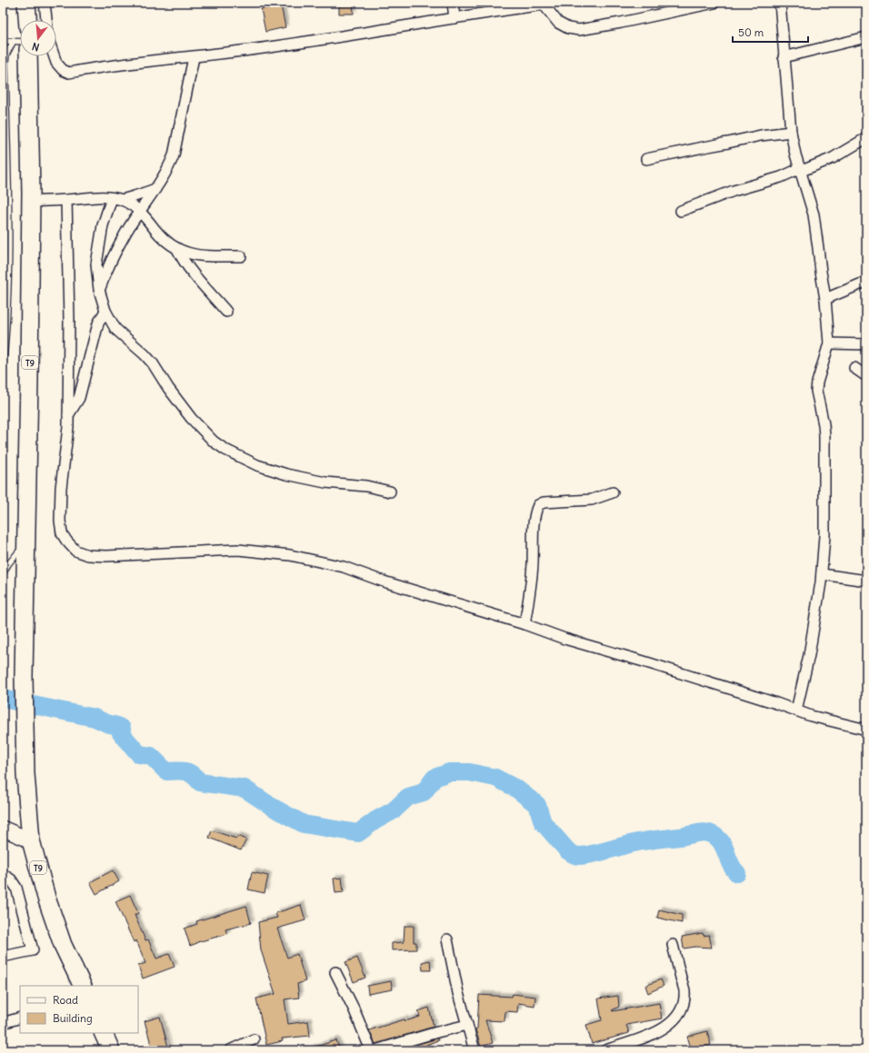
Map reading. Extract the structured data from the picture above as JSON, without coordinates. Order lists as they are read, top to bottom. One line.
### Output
{"streets":{"highway":["T9"]},"legend":["Road","Building"],"scale_bar":"50 m","north":"bottom"}
